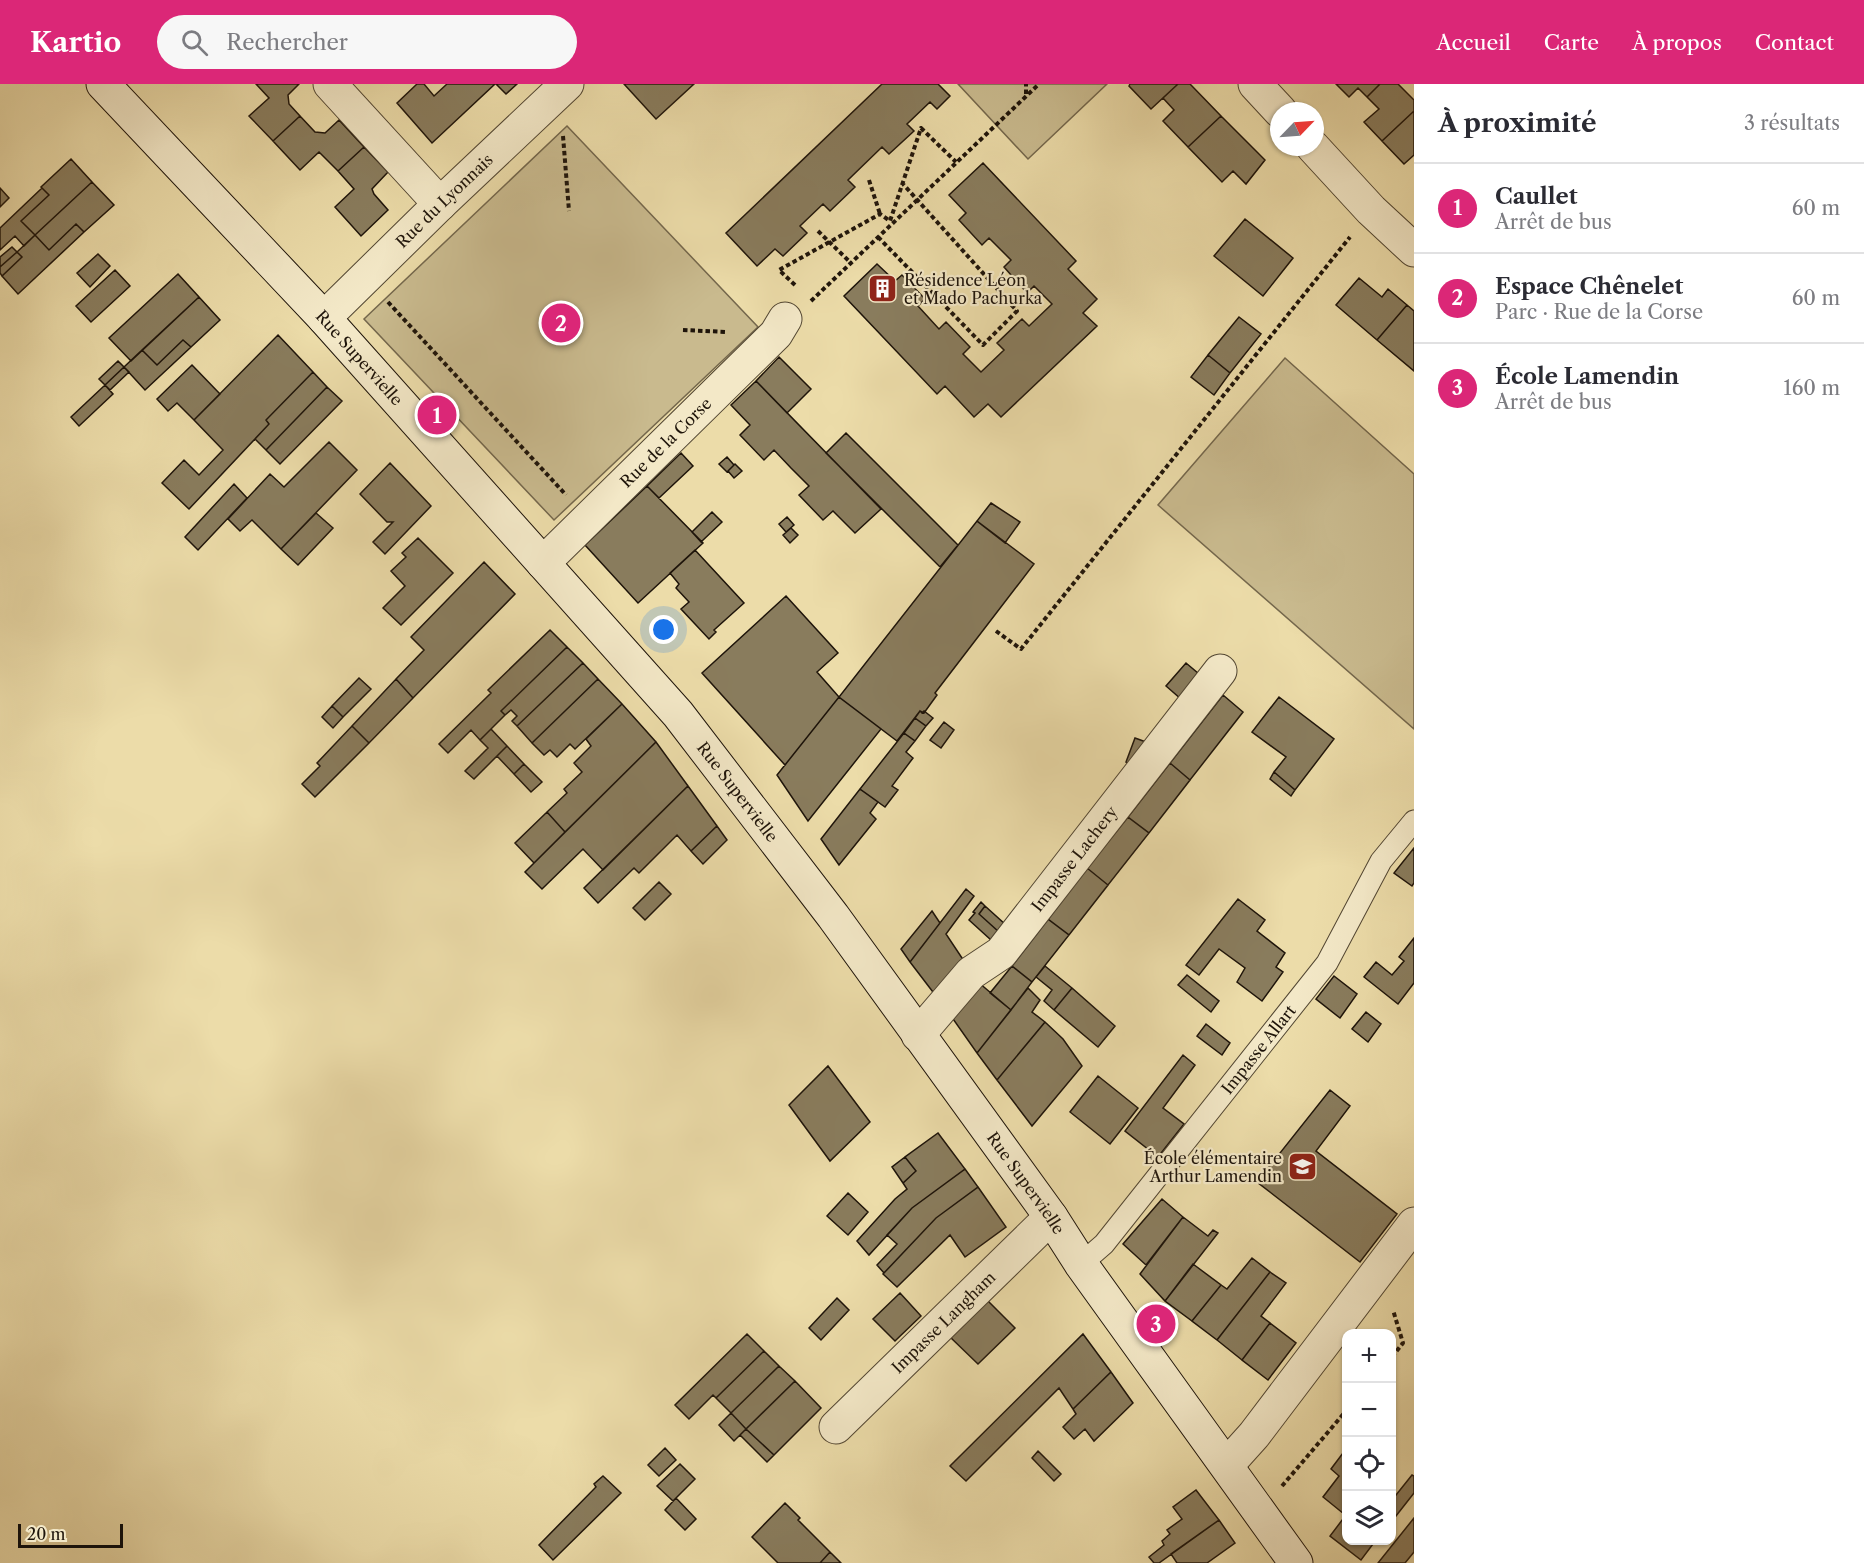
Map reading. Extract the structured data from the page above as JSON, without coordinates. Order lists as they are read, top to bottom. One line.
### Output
{"streets":{"street":["Rue du Lyonnais","Rue Supervielle","Rue de la Corse","Impasse Lachery","Impasse Langham"],"lane":["Impasse Allart"]},"crossings":[["Rue du Lyonnais","Rue Supervielle"],["Rue Supervielle","Rue de la Corse"],["Rue Supervielle","Impasse Lachery"],["Rue Supervielle","Impasse Allart"],["Rue Supervielle","Impasse Langham"]],"places":{"building":["Résidence Léon et Mado Pachurka"],"school or university":["École élémentaire Arthur Lamendin"]},"scale_bar":"20 m","north":"top right","page":{"header":"Kartio","search":"Rechercher","nav":["Accueil","Carte","À propos","Contact"],"heading":["À proximité","3 résultats"],"list":[{"mark":"1","name":"Caullet","note":"Arrêt de bus","value":"60 m"},{"mark":"2","name":"Espace Chênelet","note":"Parc · Rue de la Corse","value":"60 m"},{"mark":"3","name":"École Lamendin","note":"Arrêt de bus","value":"160 m"}],"pins":["2","1","3"],"map_buttons":["+","−"],"scale":"20 m"}}
